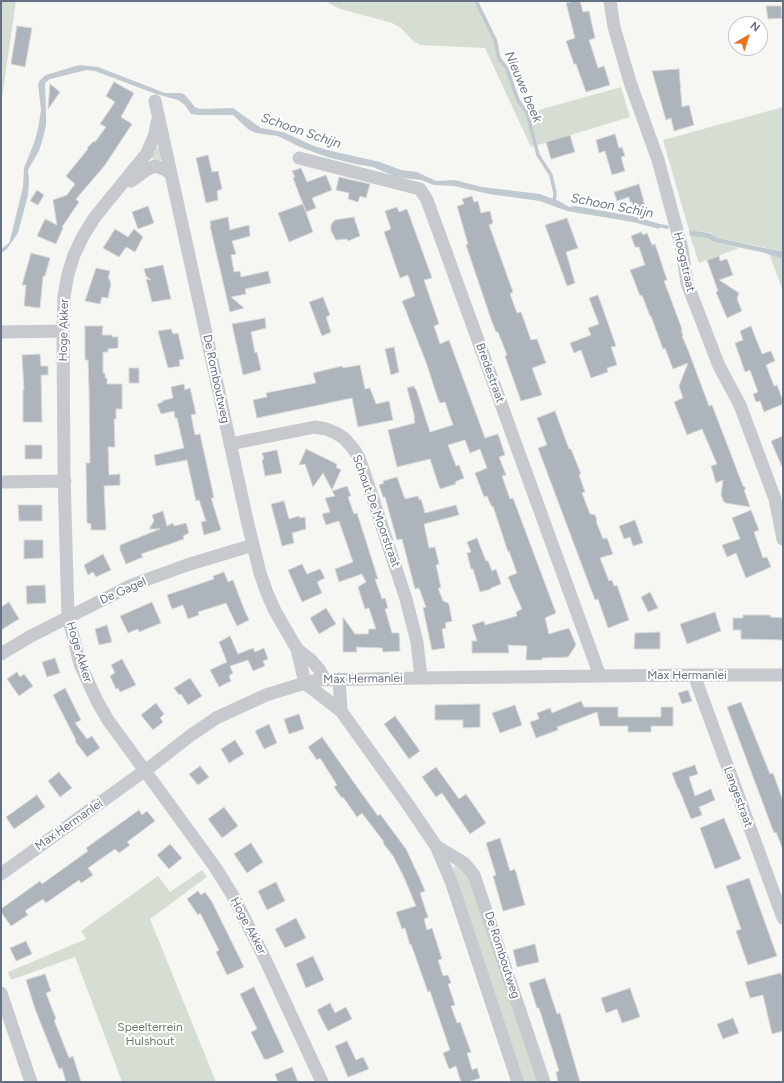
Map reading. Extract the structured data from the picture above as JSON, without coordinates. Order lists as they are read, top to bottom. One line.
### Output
{"streets":{"street":["Hoogstraat","Hoge Akker","Bredestraat","De Romboutweg","Schout De Moorstraat","De Gagel","Max Hermanlei","Langestraat"]},"crossings":[["Hoge Akker","De Romboutweg"],["Hoge Akker","De Gagel"],["Hoge Akker","Max Hermanlei"],["Bredestraat","Max Hermanlei"],["De Romboutweg","Schout De Moorstraat"],["De Romboutweg","De Gagel"],["De Romboutweg","Max Hermanlei"],["Schout De Moorstraat","Max Hermanlei"],["Max Hermanlei","Langestraat"]],"water":["Nieuwe beek","Schoon Schijn"],"parks":["Speelterrein Hulshout"],"north":"top right"}
